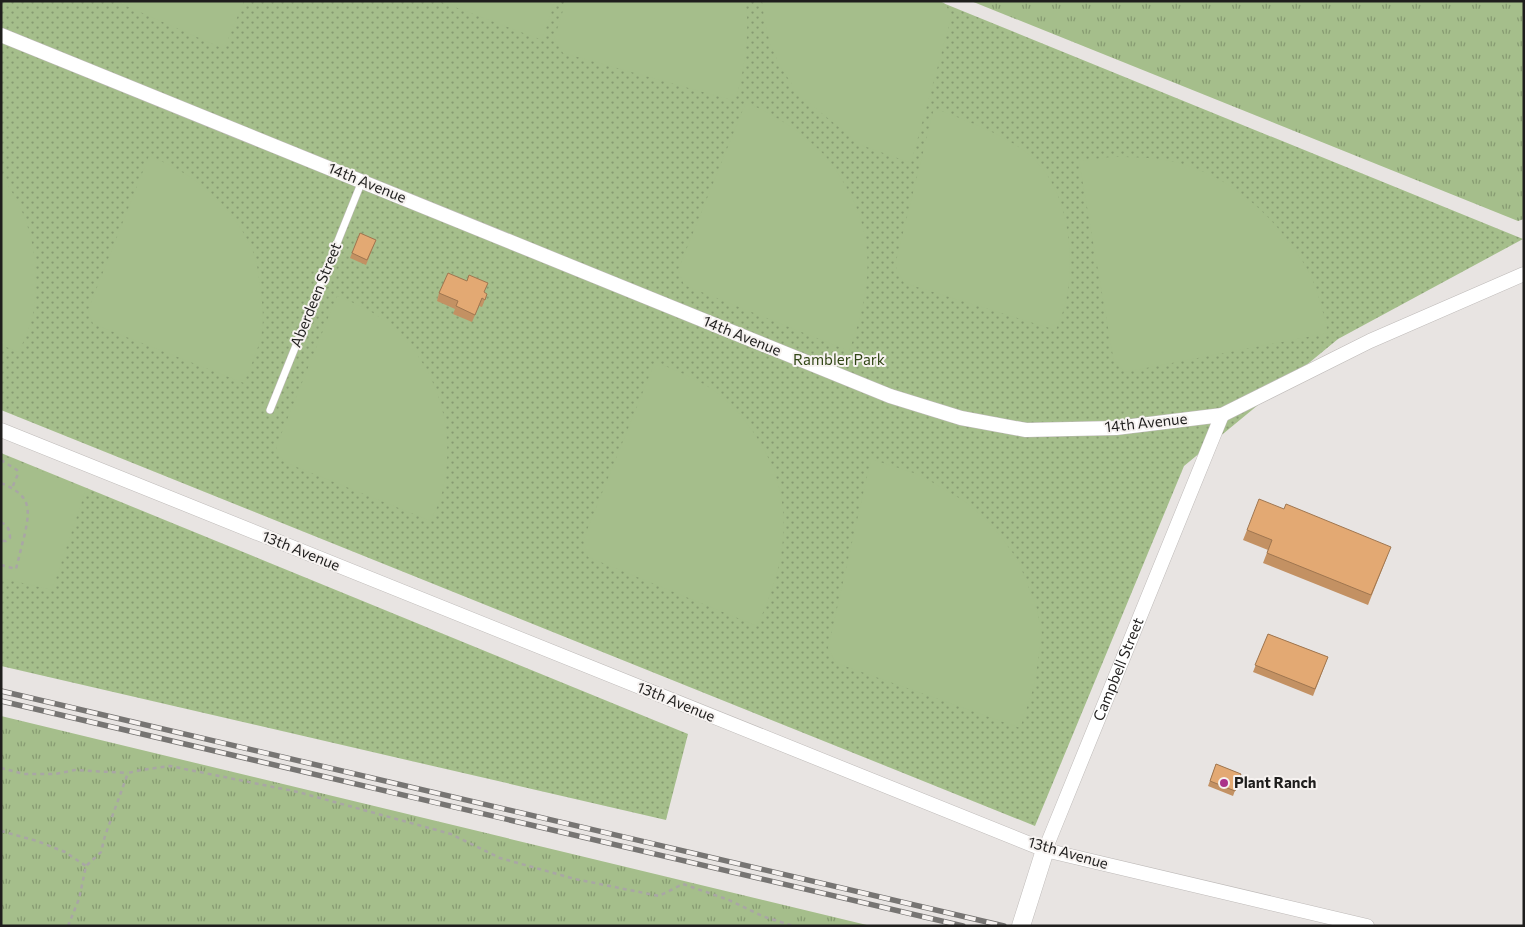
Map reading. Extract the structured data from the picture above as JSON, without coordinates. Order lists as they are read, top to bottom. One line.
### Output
{"streets":{"street":["14th Avenue","13th Avenue","Campbell Street"],"lane":["Aberdeen Street"]},"crossings":[["14th Avenue","Aberdeen Street"],["14th Avenue","Campbell Street"],["13th Avenue","Campbell Street"]],"parks":["Rambler Park"],"places":["Plant Ranch"]}
